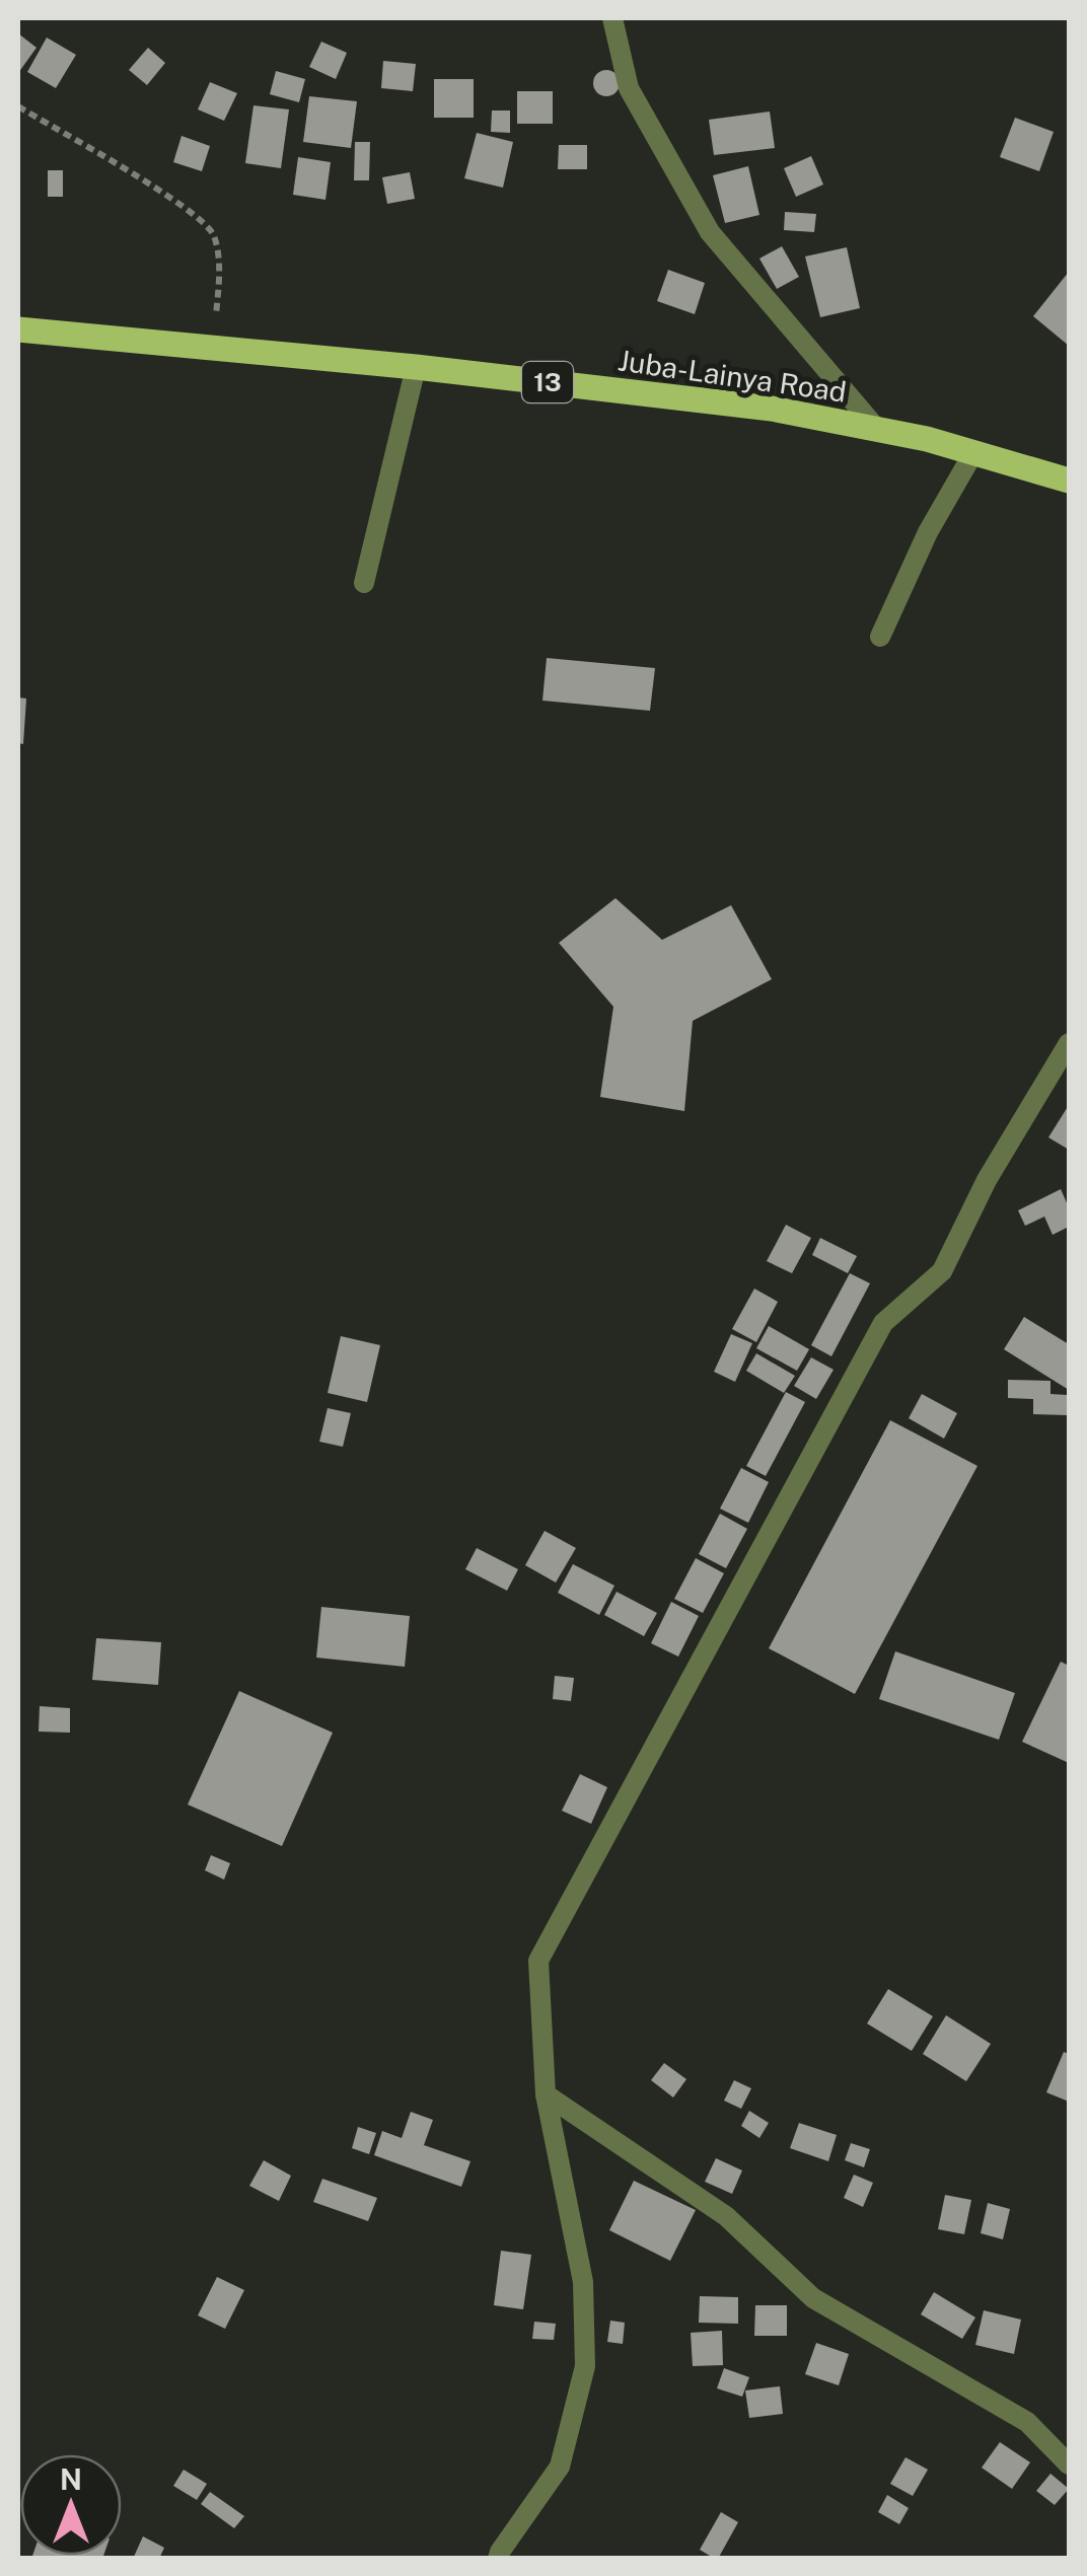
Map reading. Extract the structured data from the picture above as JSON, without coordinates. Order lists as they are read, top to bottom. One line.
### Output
{"streets":{"main road":["Juba-Lainya Road","13"]},"north":"top"}
